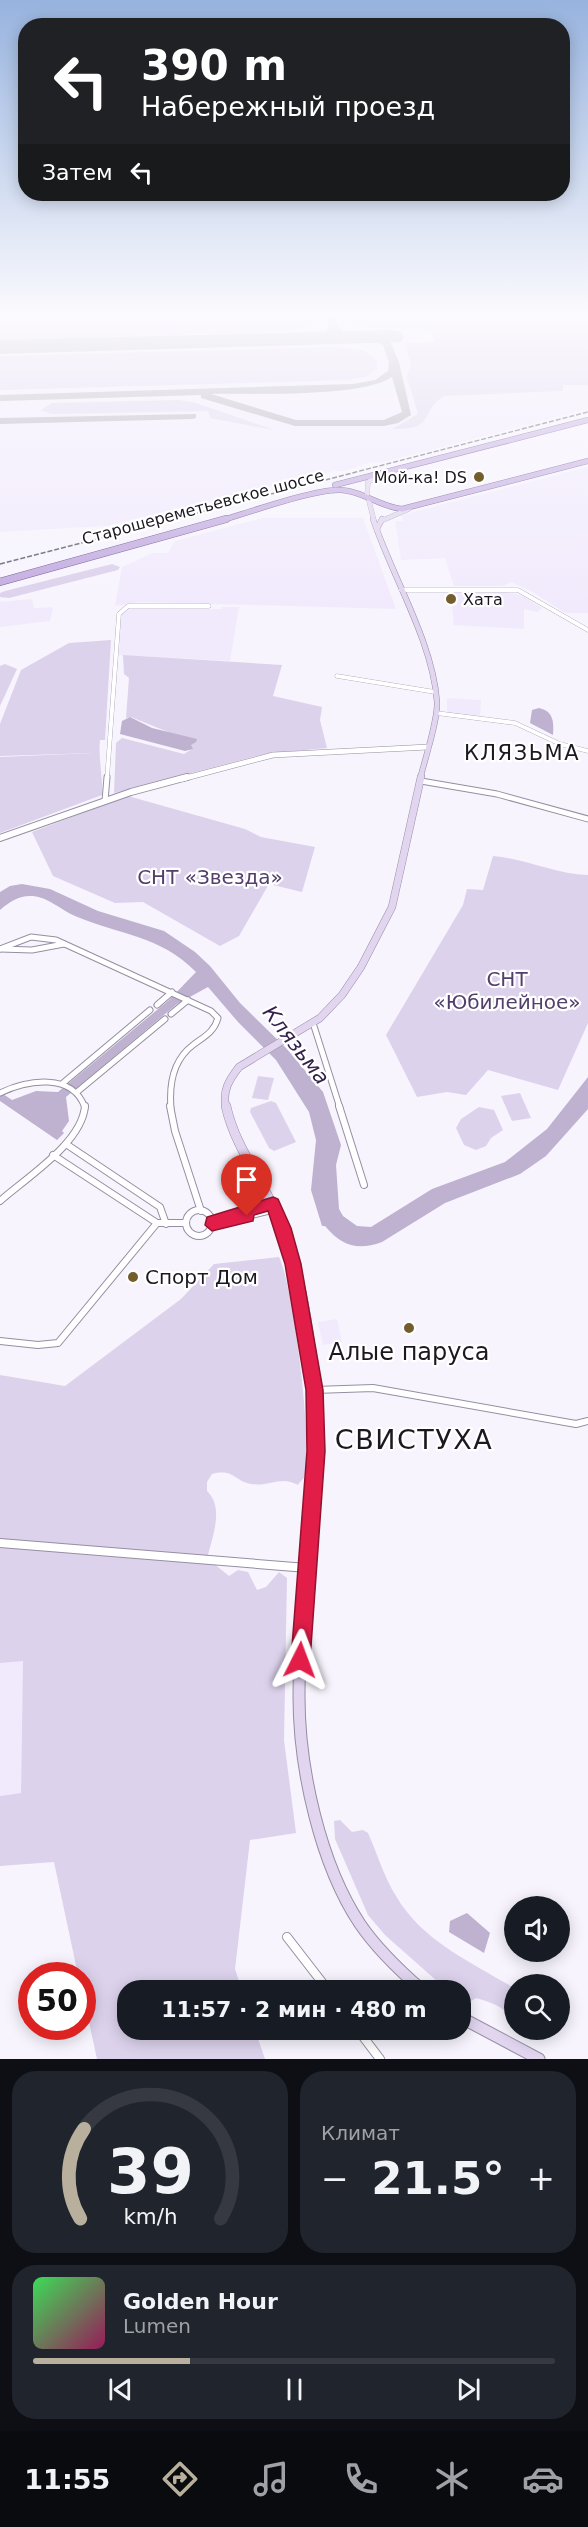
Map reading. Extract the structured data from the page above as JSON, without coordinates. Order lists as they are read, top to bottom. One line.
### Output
{"streets":{"main road":["Старошереметьевское шоссе"]},"districts":["КЛЯЗЬМА","СВИСТУХА"],"water":["Клязьма"],"parks":["СНТ «Звезда»","СНТ «Юбилейное»"],"places":["Мой-ка! DS","Хата","Спорт Дом","Алые паруса"],"page":{"turn":["390 m","Набережный проезд"],"then":"Затем","limit":"50","trip":"11:57 · 2 мин · 480 m","tile":"Климат","heat":["−","21.5°","+"],"song":["Golden Hour","Lumen"],"tabs":"11:55","gauge":["39","km/h"]}}
